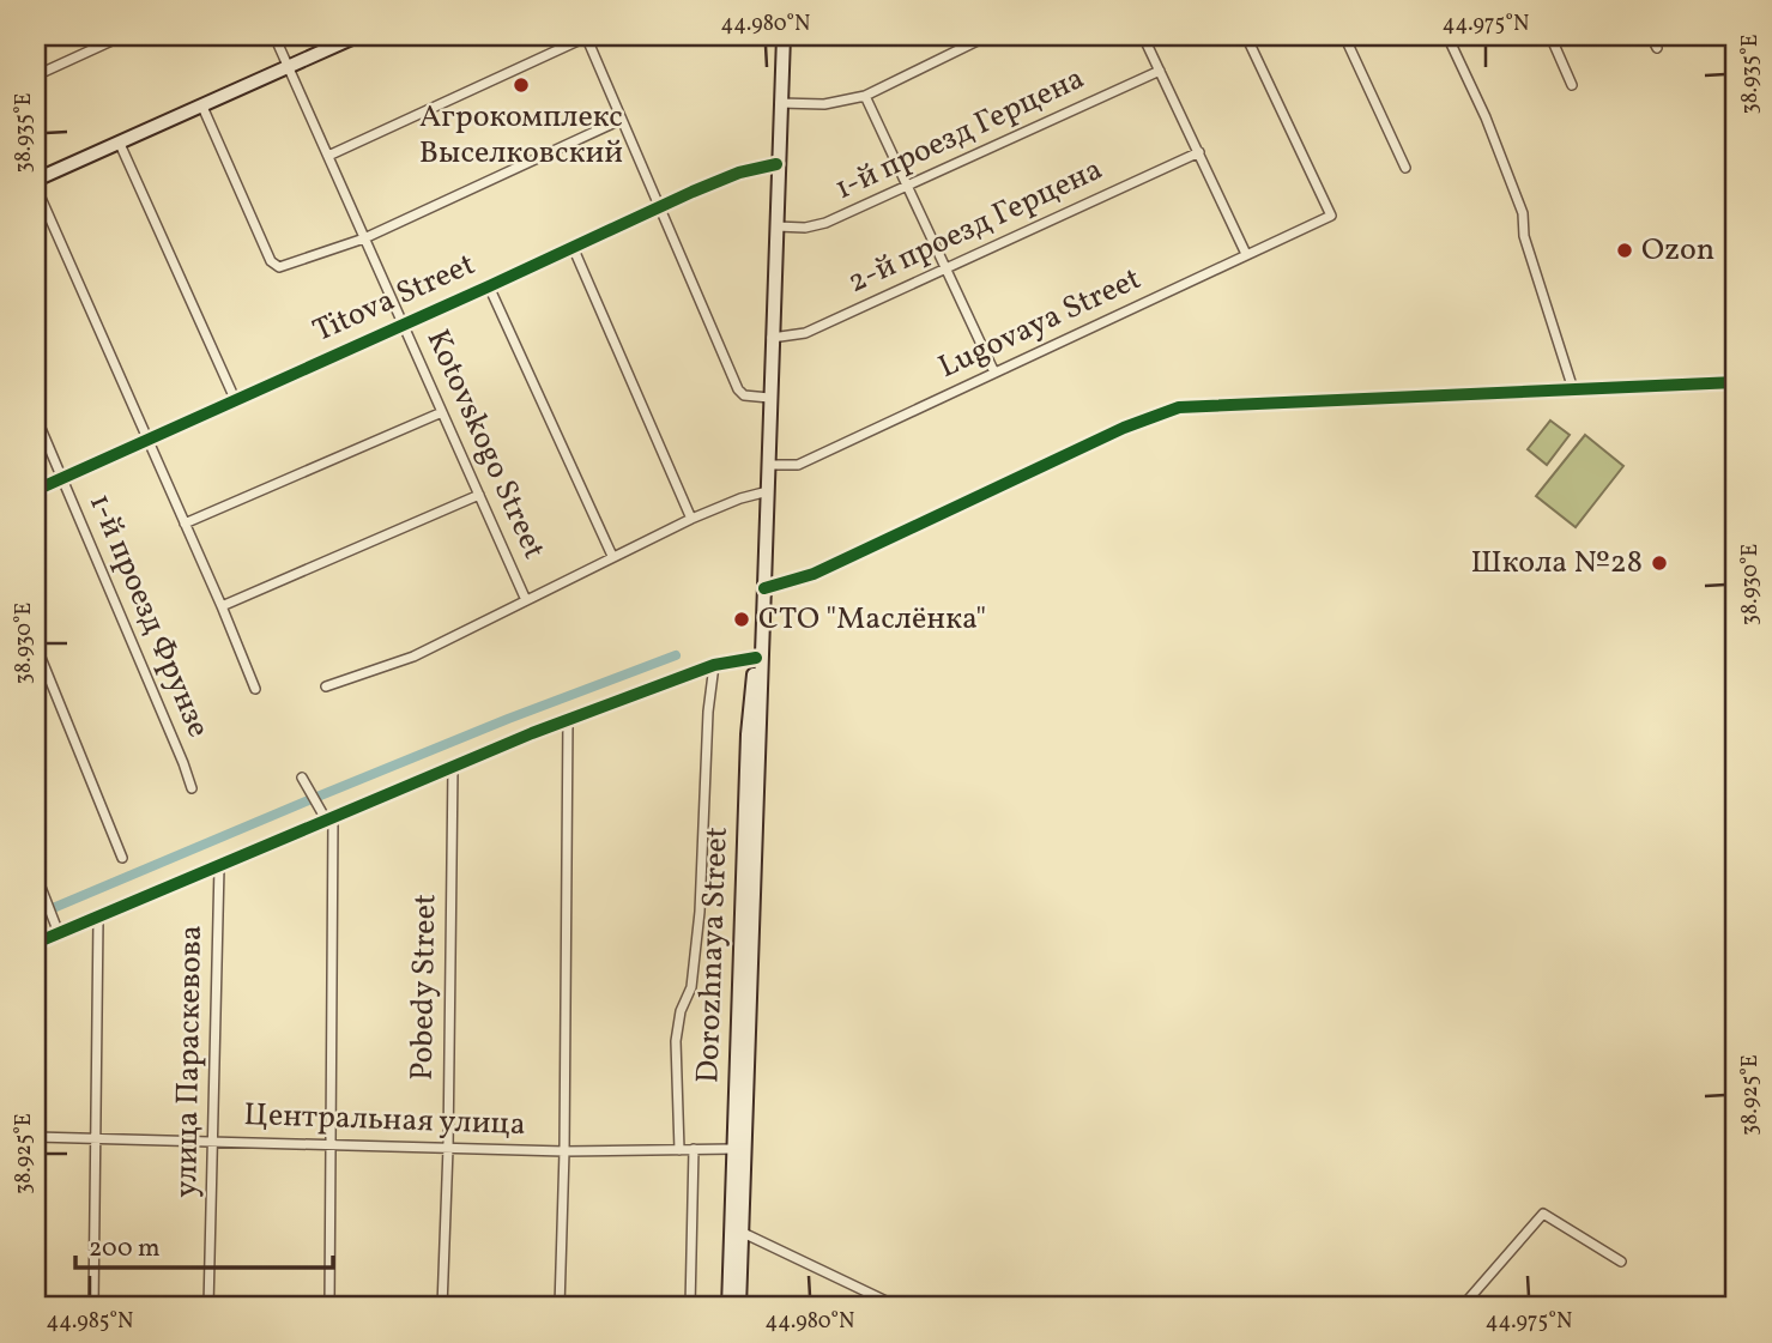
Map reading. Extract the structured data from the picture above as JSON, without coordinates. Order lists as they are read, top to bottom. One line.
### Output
{"streets":{"main road":["Dorozhnaya Street"],"street":["1-й проезд Герцена","2-й проезд Герцена","Titova Street","Lugovaya Street","Kotovskogo Street","1-й проезд Фрунзе","Pobedy Street","улица Параскевова","Центральная улица"]},"crossings":[["1-й проезд Герцена","Dorozhnaya Street"],["2-й проезд Герцена","Dorozhnaya Street"],["Titova Street","Kotovskogo Street"],["Titova Street","1-й проезд Фрунзе"],["Titova Street","Dorozhnaya Street"],["Lugovaya Street","Dorozhnaya Street"],["Dorozhnaya Street","Центральная улица"],["Pobedy Street","Центральная улица"],["улица Параскевова","Центральная улица"]],"places":["Агрокомплекс Выселковский","Ozon","Школа №28","СТО \"Маслёнка\""],"scale_bar":"200 m","coordinates":["44.980°N","44.975°N","38.935°E","38.930°E","38.925°E","44.985°N"]}
